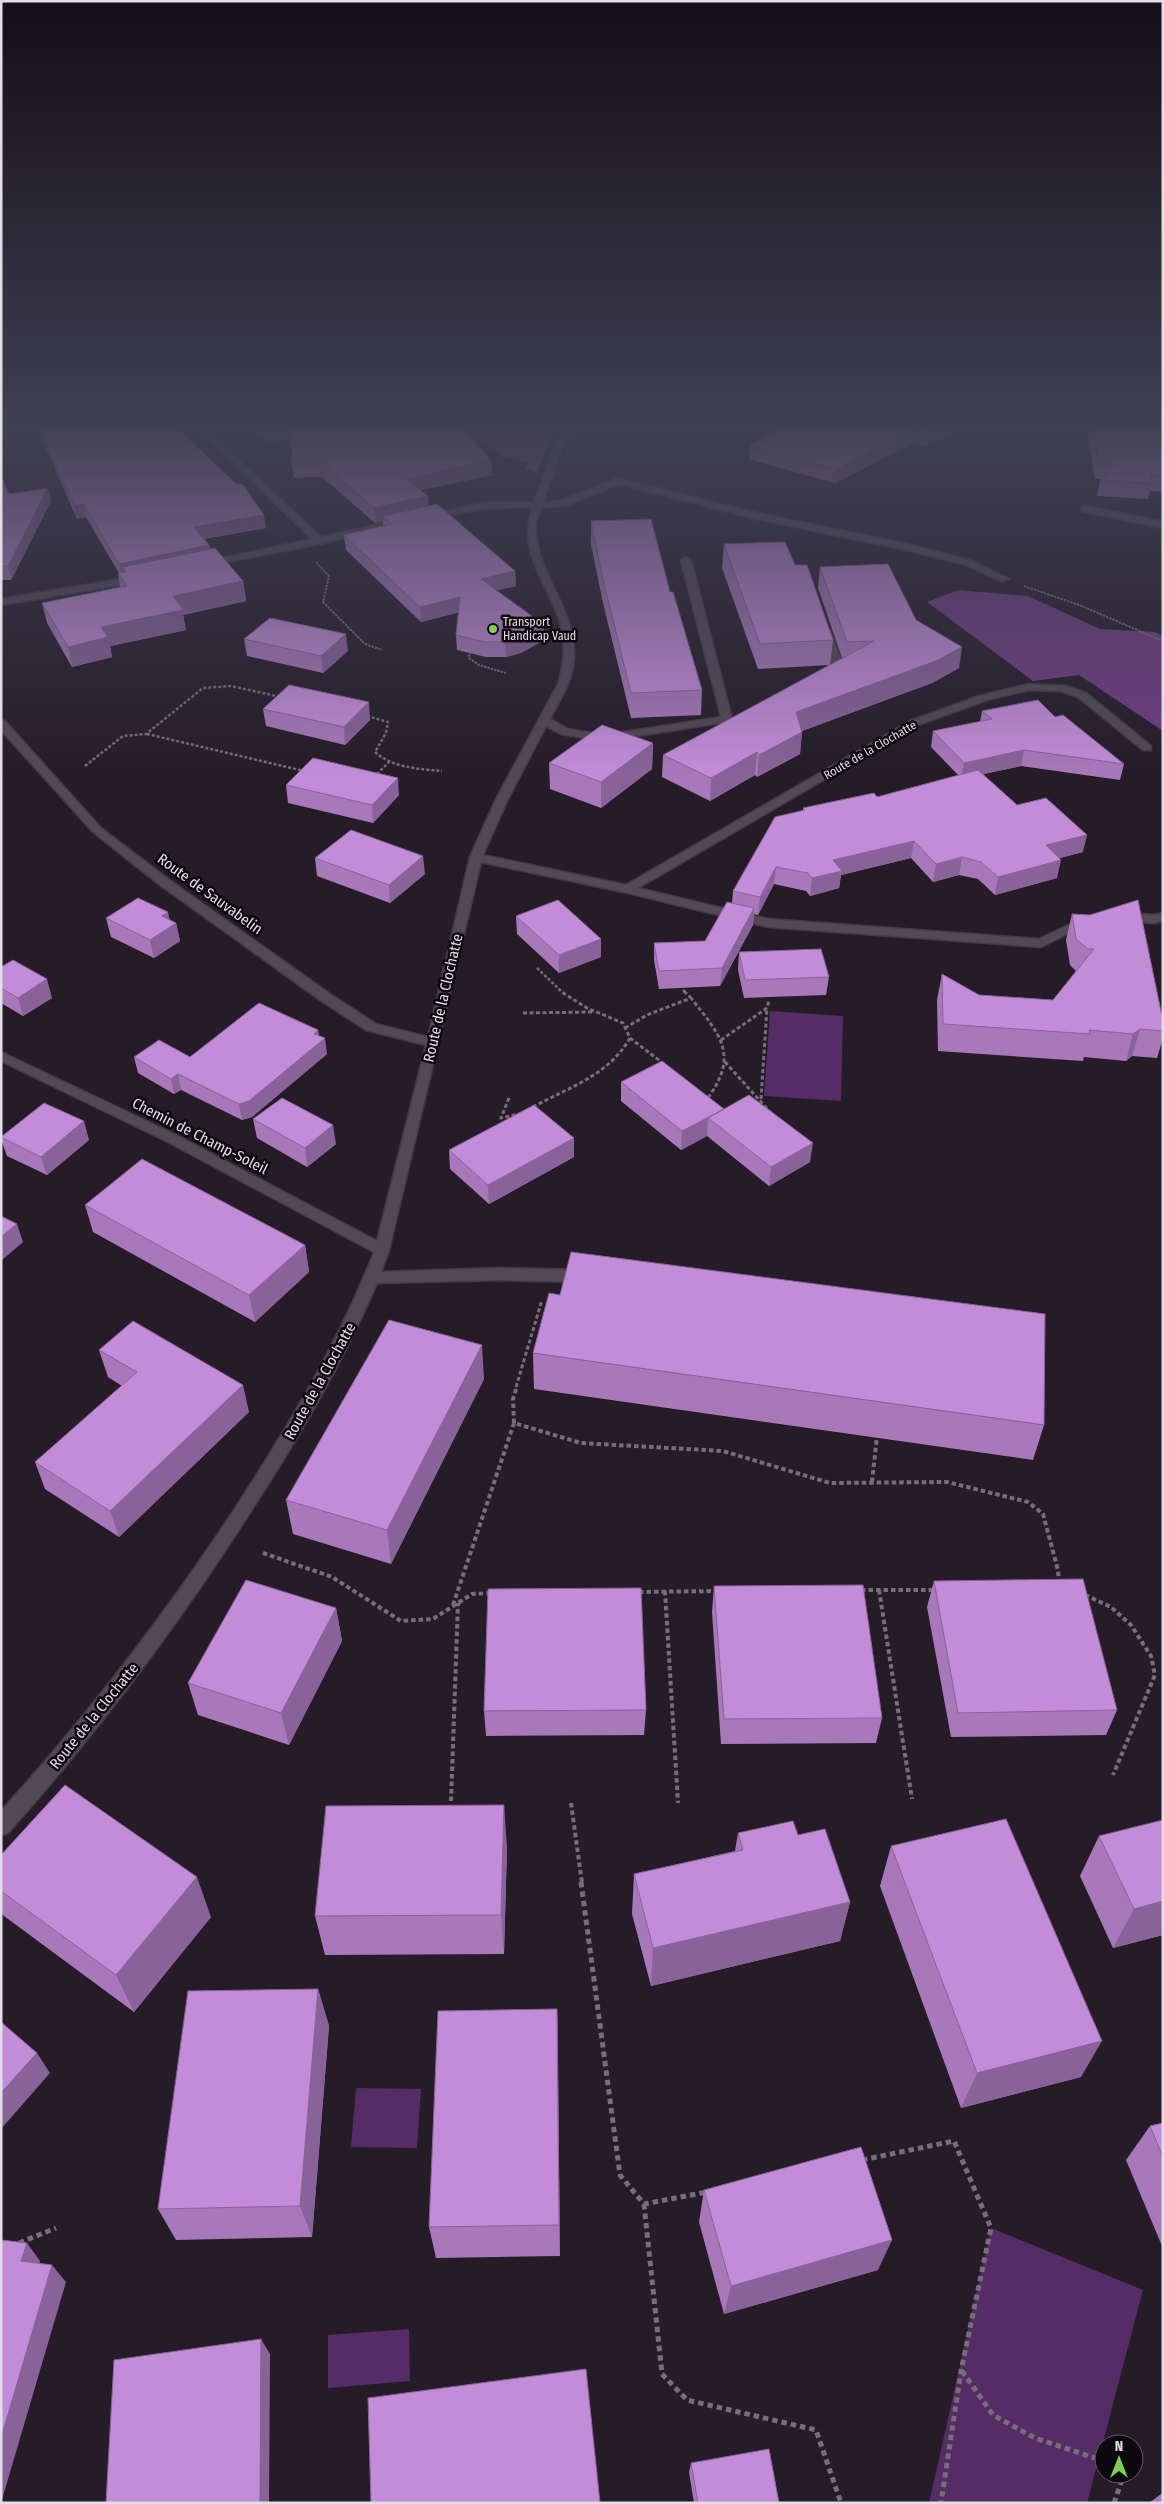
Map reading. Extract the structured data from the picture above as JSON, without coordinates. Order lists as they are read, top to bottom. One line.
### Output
{"streets":{"street":["Route de la Clochatte","Route de Sauvabelin","Chemin de Champ-Soleil"]},"crossings":[["Route de la Clochatte","Route de Sauvabelin"],["Route de la Clochatte","Chemin de Champ-Soleil"]],"places":["Transport Handicap Vaud"],"north":"top"}
